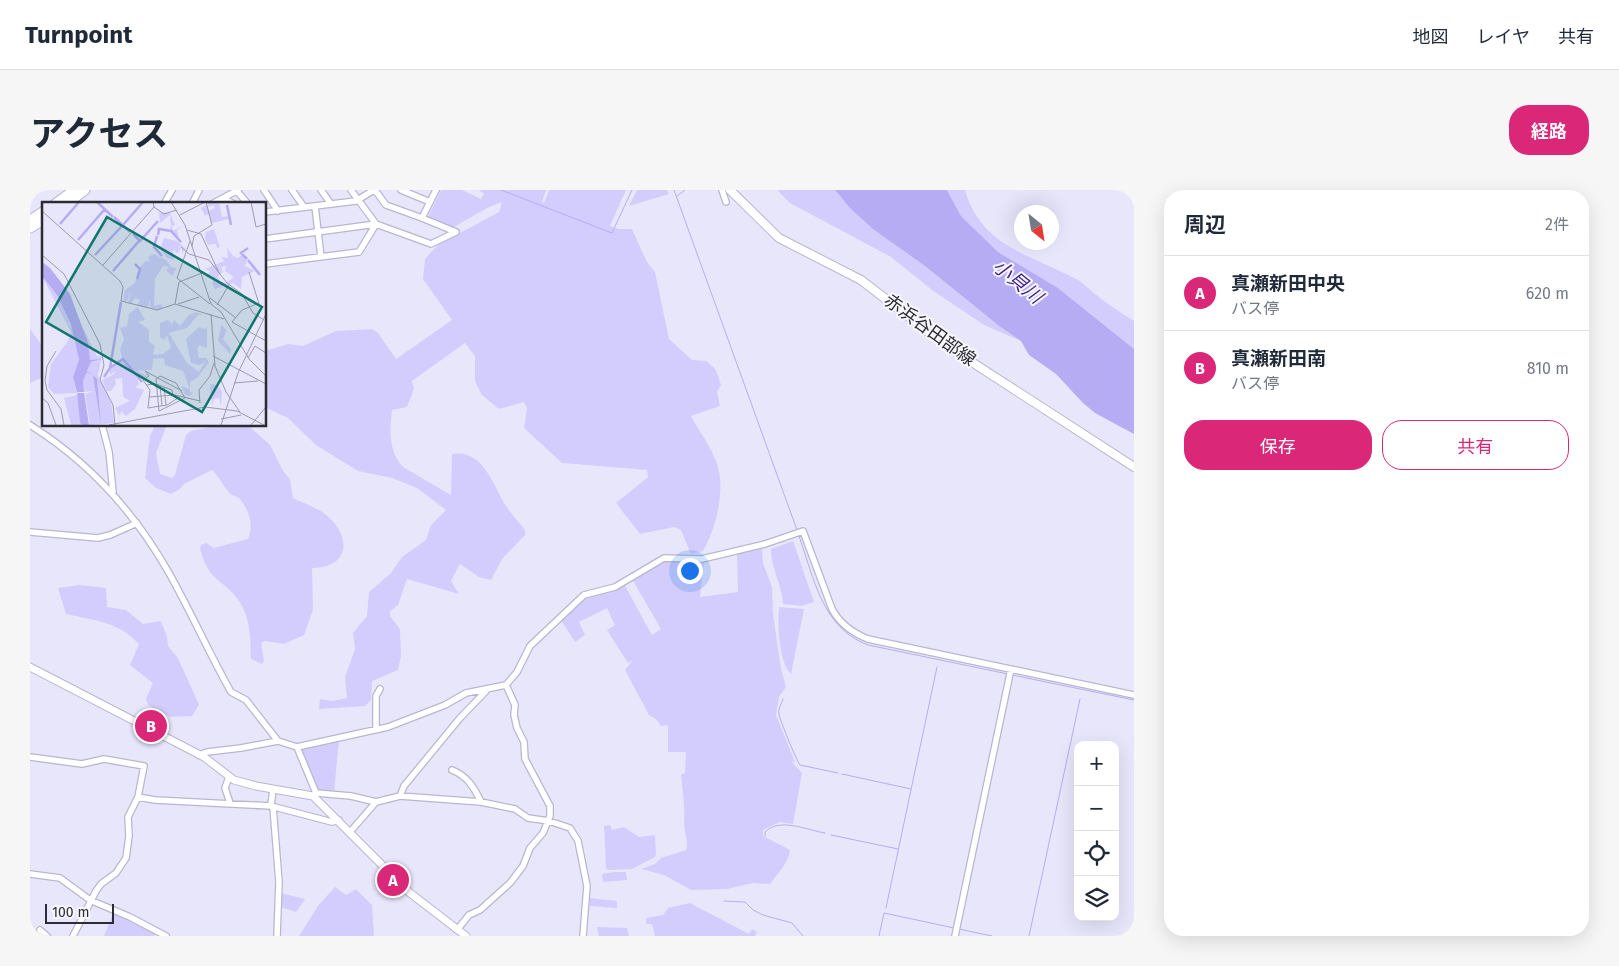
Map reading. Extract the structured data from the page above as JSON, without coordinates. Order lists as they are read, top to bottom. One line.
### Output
{"streets":{"main road":["赤浜谷田部線"]},"water":["小貝川"],"scale_bar":"100 m","north":"bottom right","page":{"header":"Turnpoint","nav":["地図","レイヤ","共有"],"title":"アクセス","buttons":["経路",["保存","共有"]],"heading":["周辺","2件"],"list":[{"mark":"A","name":"真瀬新田中央","note":"バス停","value":"620 m"},{"mark":"B","name":"真瀬新田南","note":"バス停","value":"810 m"}],"pins":["B","A"],"map_buttons":["+","−"],"scale":"100 m"}}
